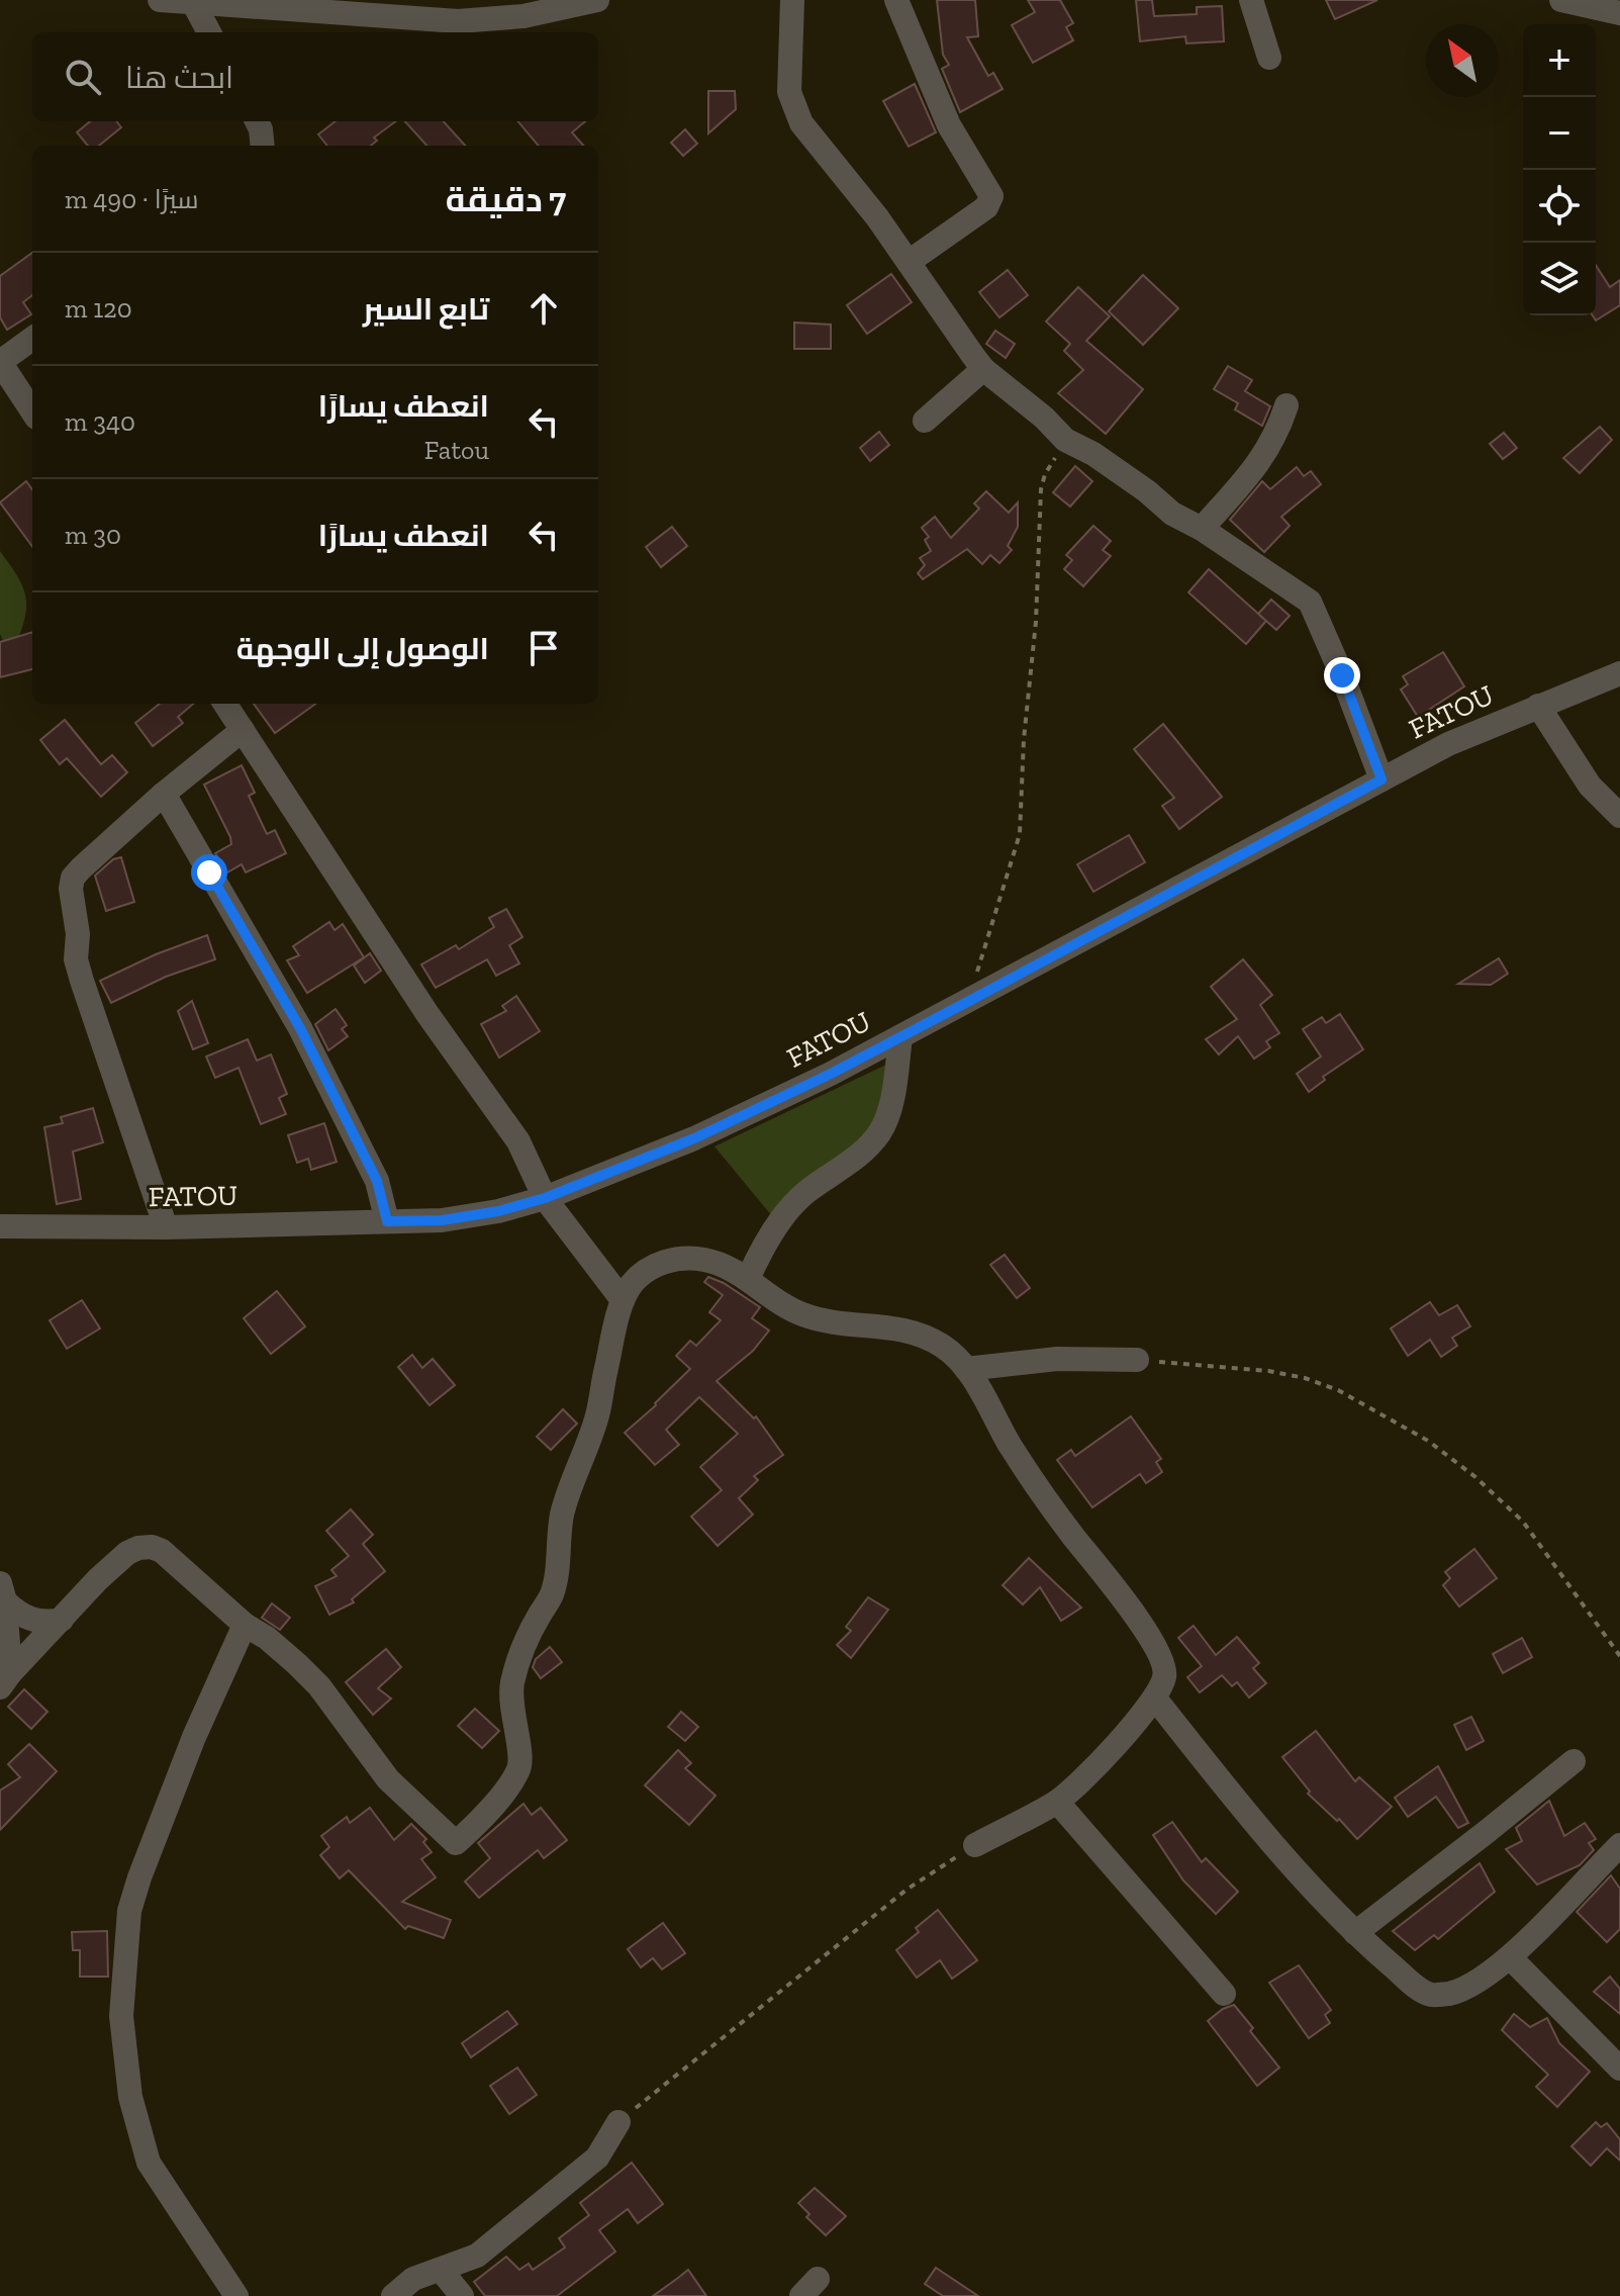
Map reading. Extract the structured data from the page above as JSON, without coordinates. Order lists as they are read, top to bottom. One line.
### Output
{"streets":{"street":["FATOU"]},"north":"top left","page":{"map_buttons":["+","−"],"search":"ابحث هنا","heading":["7 دقيقة","سيرًا · 490 m"],"list":[["تابع السير","120 m"],["انعطف يسارًا","Fatou","340 m"],["انعطف يسارًا","30 m"],"الوصول إلى الوجهة"]}}
